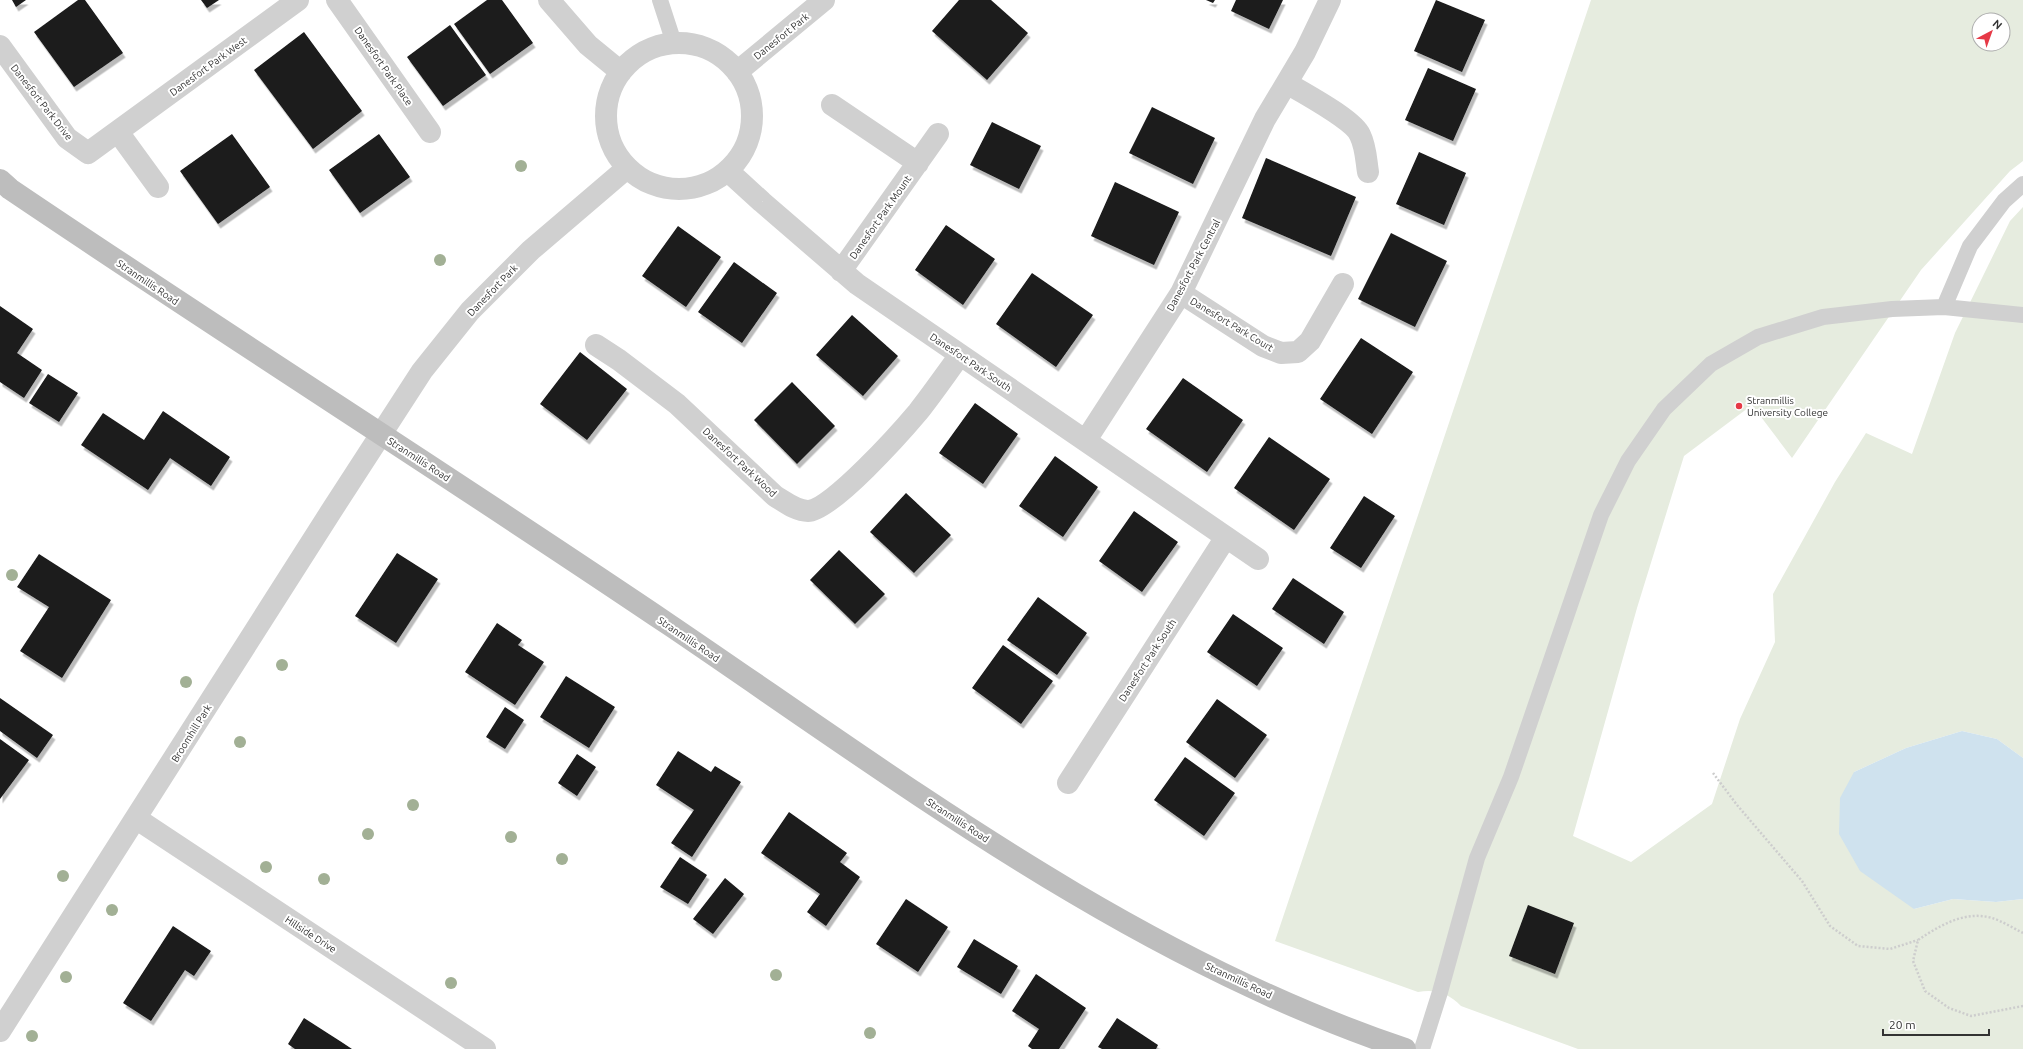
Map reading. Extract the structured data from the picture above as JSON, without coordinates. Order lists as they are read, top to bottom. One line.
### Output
{"streets":{"street":["Danesfort Park","Danesfort Park West","Danesfort Park Place","Danesfort Park Drive","Danesfort Park Mount","Danesfort Park Central","Stranmillis Road","Danesfort Park Court","Danesfort Park South","Danesfort Park Wood","Broomhill Park","Hillside Drive"]},"crossings":[["Danesfort Park","Stranmillis Road"],["Danesfort Park","Broomhill Park"],["Danesfort Park West","Danesfort Park Drive"],["Danesfort Park Mount","Danesfort Park South"],["Danesfort Park Central","Danesfort Park Court"],["Danesfort Park Central","Danesfort Park South"],["Stranmillis Road","Broomhill Park"],["Danesfort Park South","Danesfort Park Wood"],["Broomhill Park","Hillside Drive"]],"places":["Stranmillis University College"],"scale_bar":"20 m","north":"top right"}
